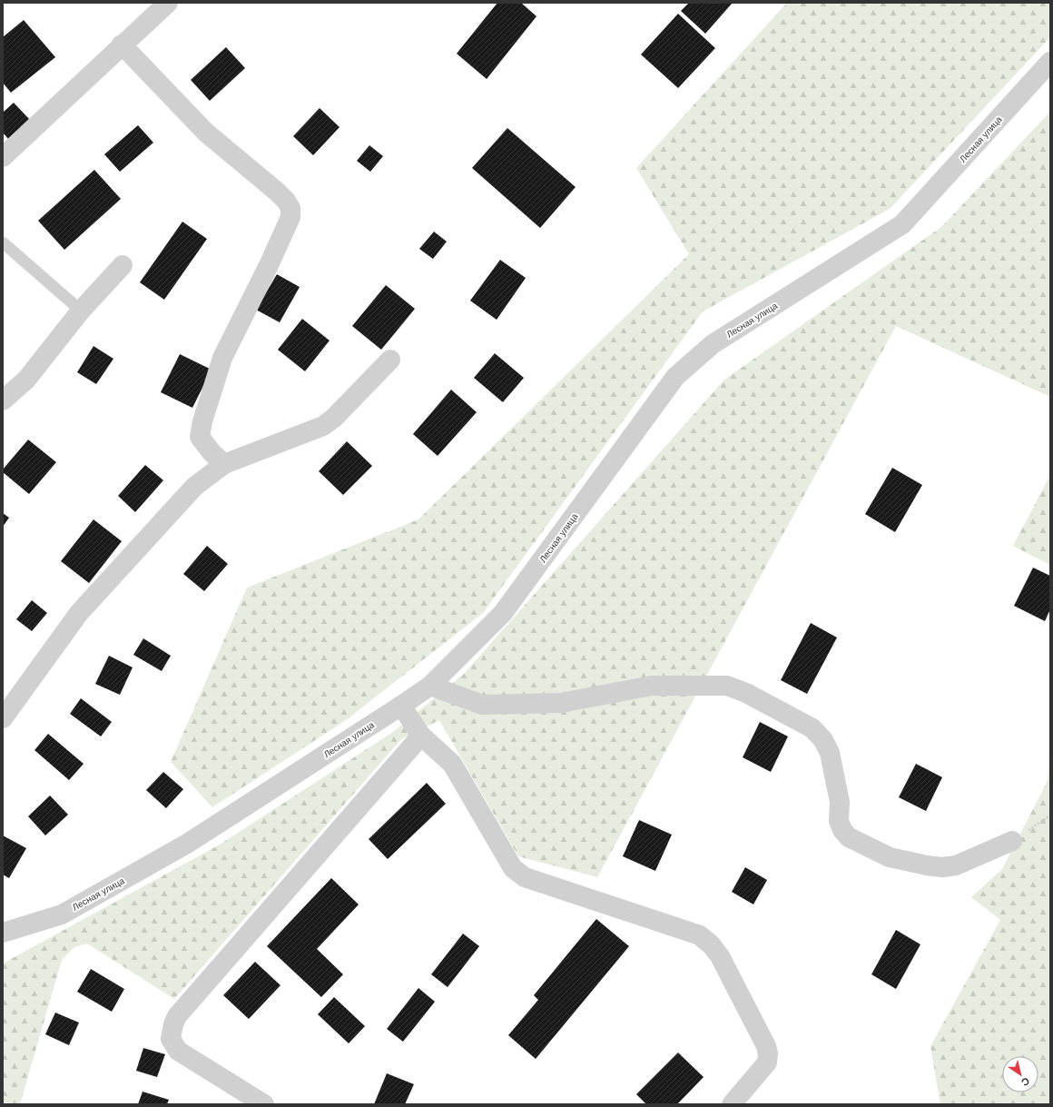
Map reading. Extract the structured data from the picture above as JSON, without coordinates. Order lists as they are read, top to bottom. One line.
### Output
{"streets":{"street":["Лесная улица"]},"north":"bottom right"}
